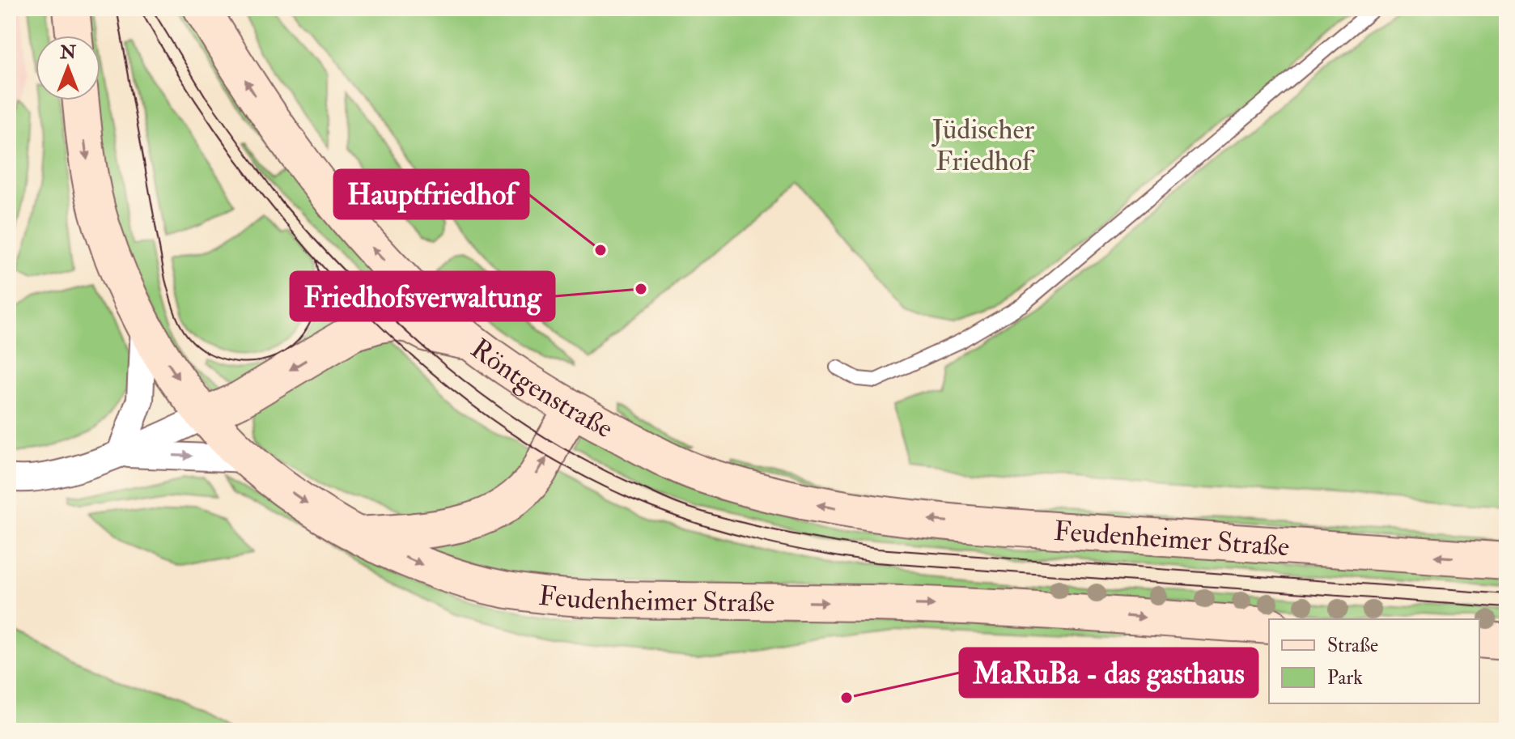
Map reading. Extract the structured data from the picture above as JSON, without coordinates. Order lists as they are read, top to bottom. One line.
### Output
{"streets":{"main road":["Röntgenstraße","Feudenheimer Straße"]},"crossings":[["Röntgenstraße","Feudenheimer Straße"]],"parks":["Jüdischer Friedhof"],"places":["Hauptfriedhof","Friedhofsverwaltung","MaRuBa - das gasthaus"],"legend":["Straße","Park"],"north":"top"}
